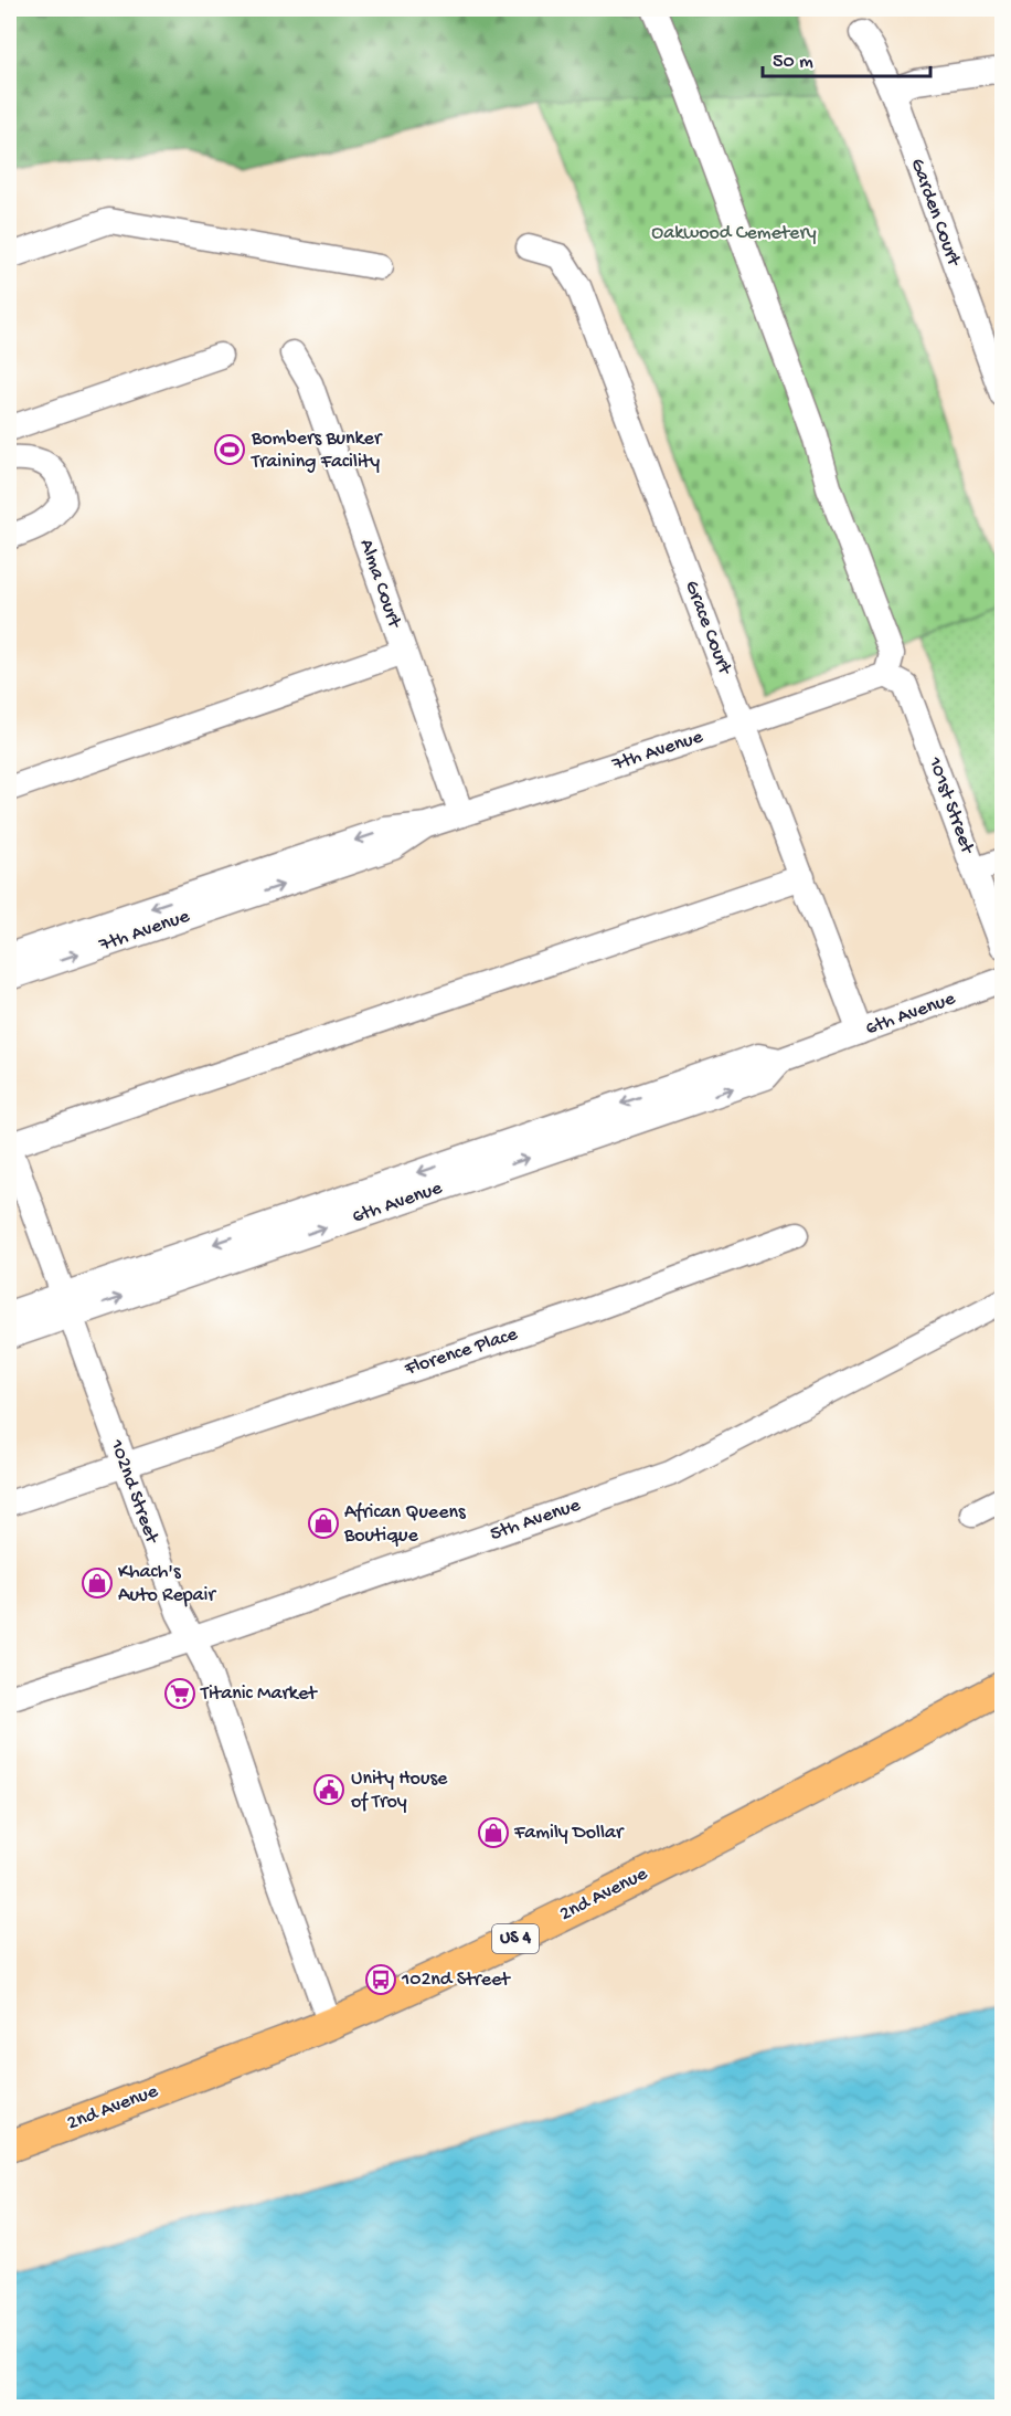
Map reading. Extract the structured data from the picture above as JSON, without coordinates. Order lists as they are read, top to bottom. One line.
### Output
{"streets":{"main road":["2nd Avenue","US 4"],"street":["Garden Court","Alma Court","Grace Court","7th Avenue","101st Street","6th Avenue","Florence Place","102nd Street","5th Avenue"]},"crossings":[["Alma Court","7th Avenue"],["Grace Court","7th Avenue"],["Grace Court","6th Avenue"],["7th Avenue","101st Street"],["6th Avenue","102nd Street"],["Florence Place","102nd Street"],["102nd Street","5th Avenue"],["102nd Street","2nd Avenue"]],"parks":["Oakwood Cemetery"],"places":{"sports":["Bombers Bunker Training Facility"],"shop":["African Queens Boutique","Khach's Auto Repair","Family Dollar"],"supermarket":["Titanic Market"],"public building":["Unity House of Troy"],"bus stop":["102nd Street"]},"scale_bar":"50 m"}
